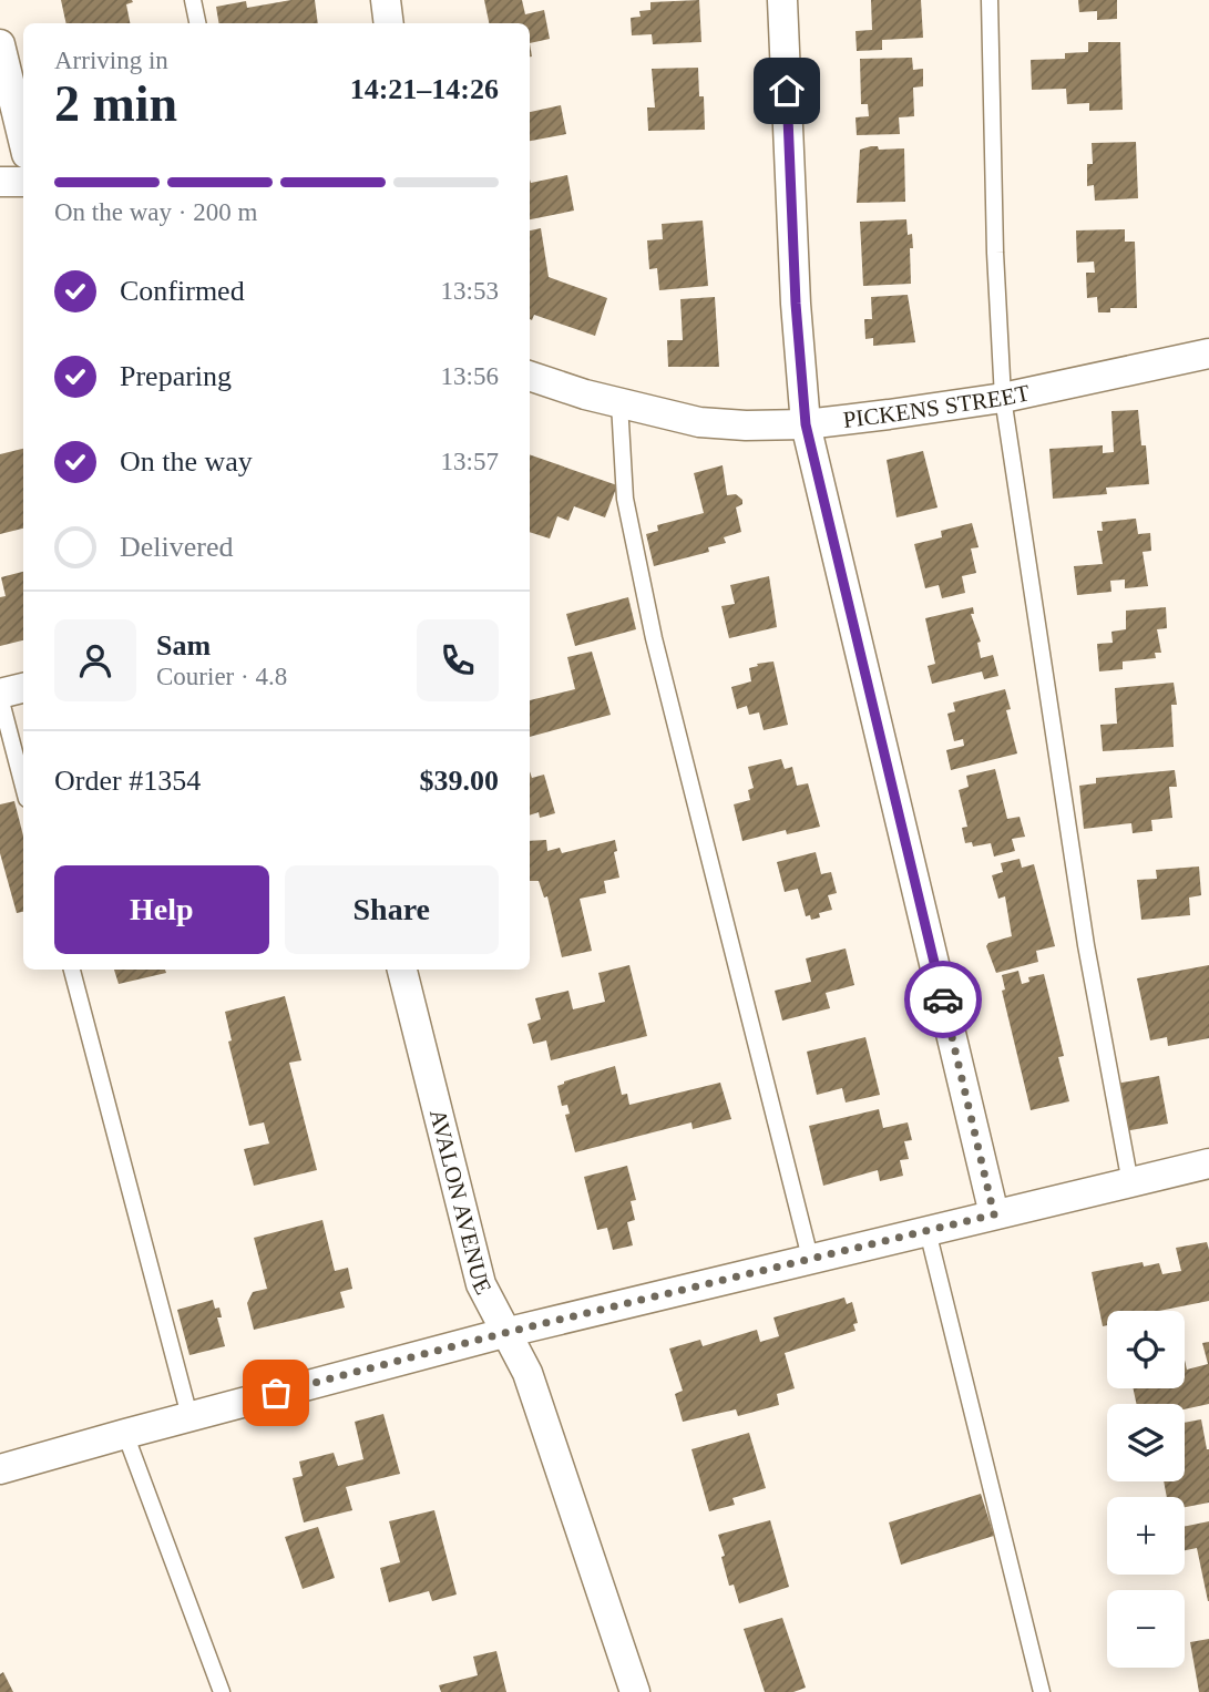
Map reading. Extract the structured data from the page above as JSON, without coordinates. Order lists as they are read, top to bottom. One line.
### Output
{"streets":{"street":["PICKENS STREET","AVALON AVENUE"]},"page":{"heading":["2 min","Arriving in","14:21–14:26"],"panel":["Sam","Courier · 4.8","Order #1354","$39.00"],"bar":"On the way · 200 m","list":[["Confirmed","13:53"],["Preparing","13:56"],["On the way","13:57"],"Delivered"],"buttons":["Help","Share"],"map_buttons":["+","−"]}}
